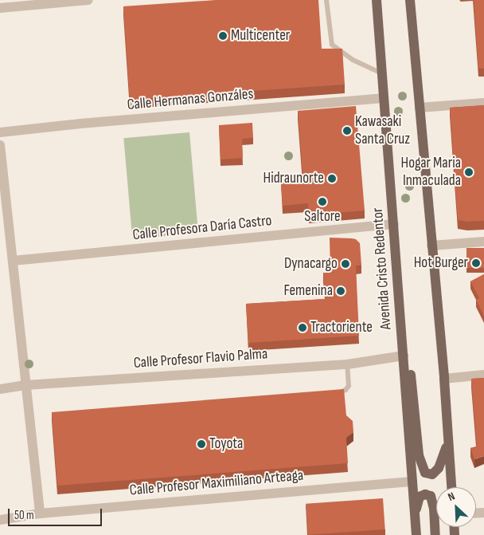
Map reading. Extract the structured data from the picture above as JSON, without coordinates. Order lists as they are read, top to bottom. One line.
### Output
{"streets":{"main road":["Avenida Cristo Redentor"],"street":["Calle Hermanas Gonzáles","Calle Profesora Daría Castro","Calle Profesor Flavio Palma","Calle Profesor Maximiliano Arteaga"]},"crossings":[["Calle Hermanas Gonzáles","Avenida Cristo Redentor"],["Calle Profesora Daría Castro","Avenida Cristo Redentor"],["Avenida Cristo Redentor","Calle Profesor Flavio Palma"],["Avenida Cristo Redentor","Calle Profesor Maximiliano Arteaga"]],"places":["Multicenter","Kawasaki Santa Cruz","Hogar Maria Inmaculada","Hidraunorte","Saltore","Hot Burger","Dynacargo","Femenina","Tractoriente","Toyota"],"scale_bar":"50 m","north":"top left"}
